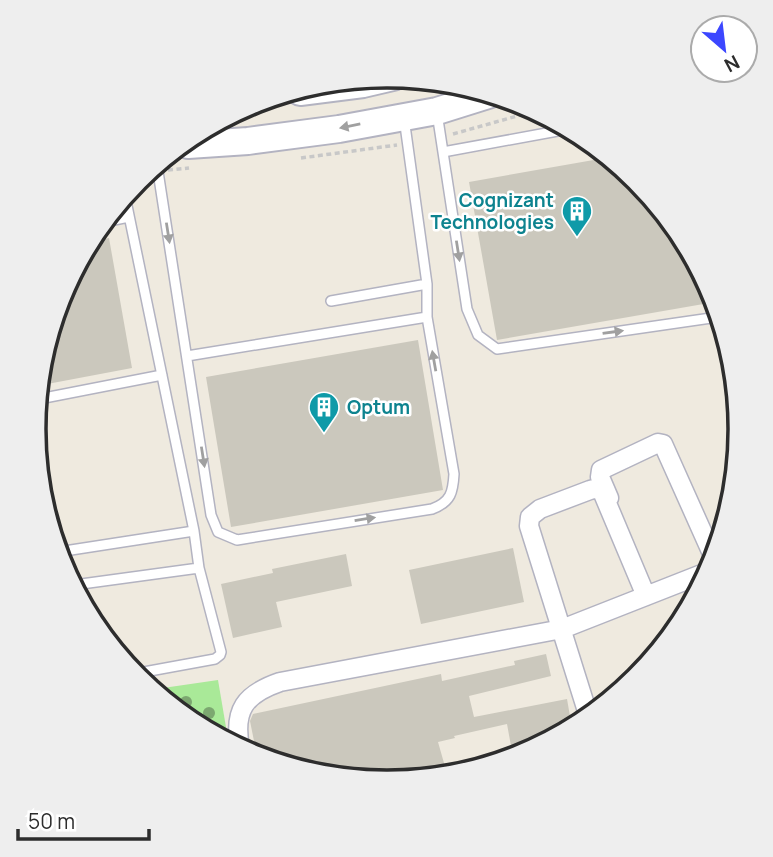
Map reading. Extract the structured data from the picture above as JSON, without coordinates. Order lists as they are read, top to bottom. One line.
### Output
{"places":{"building":["Cognizant Technologies","Optum"]},"scale_bar":"50 m","north":"bottom right"}
